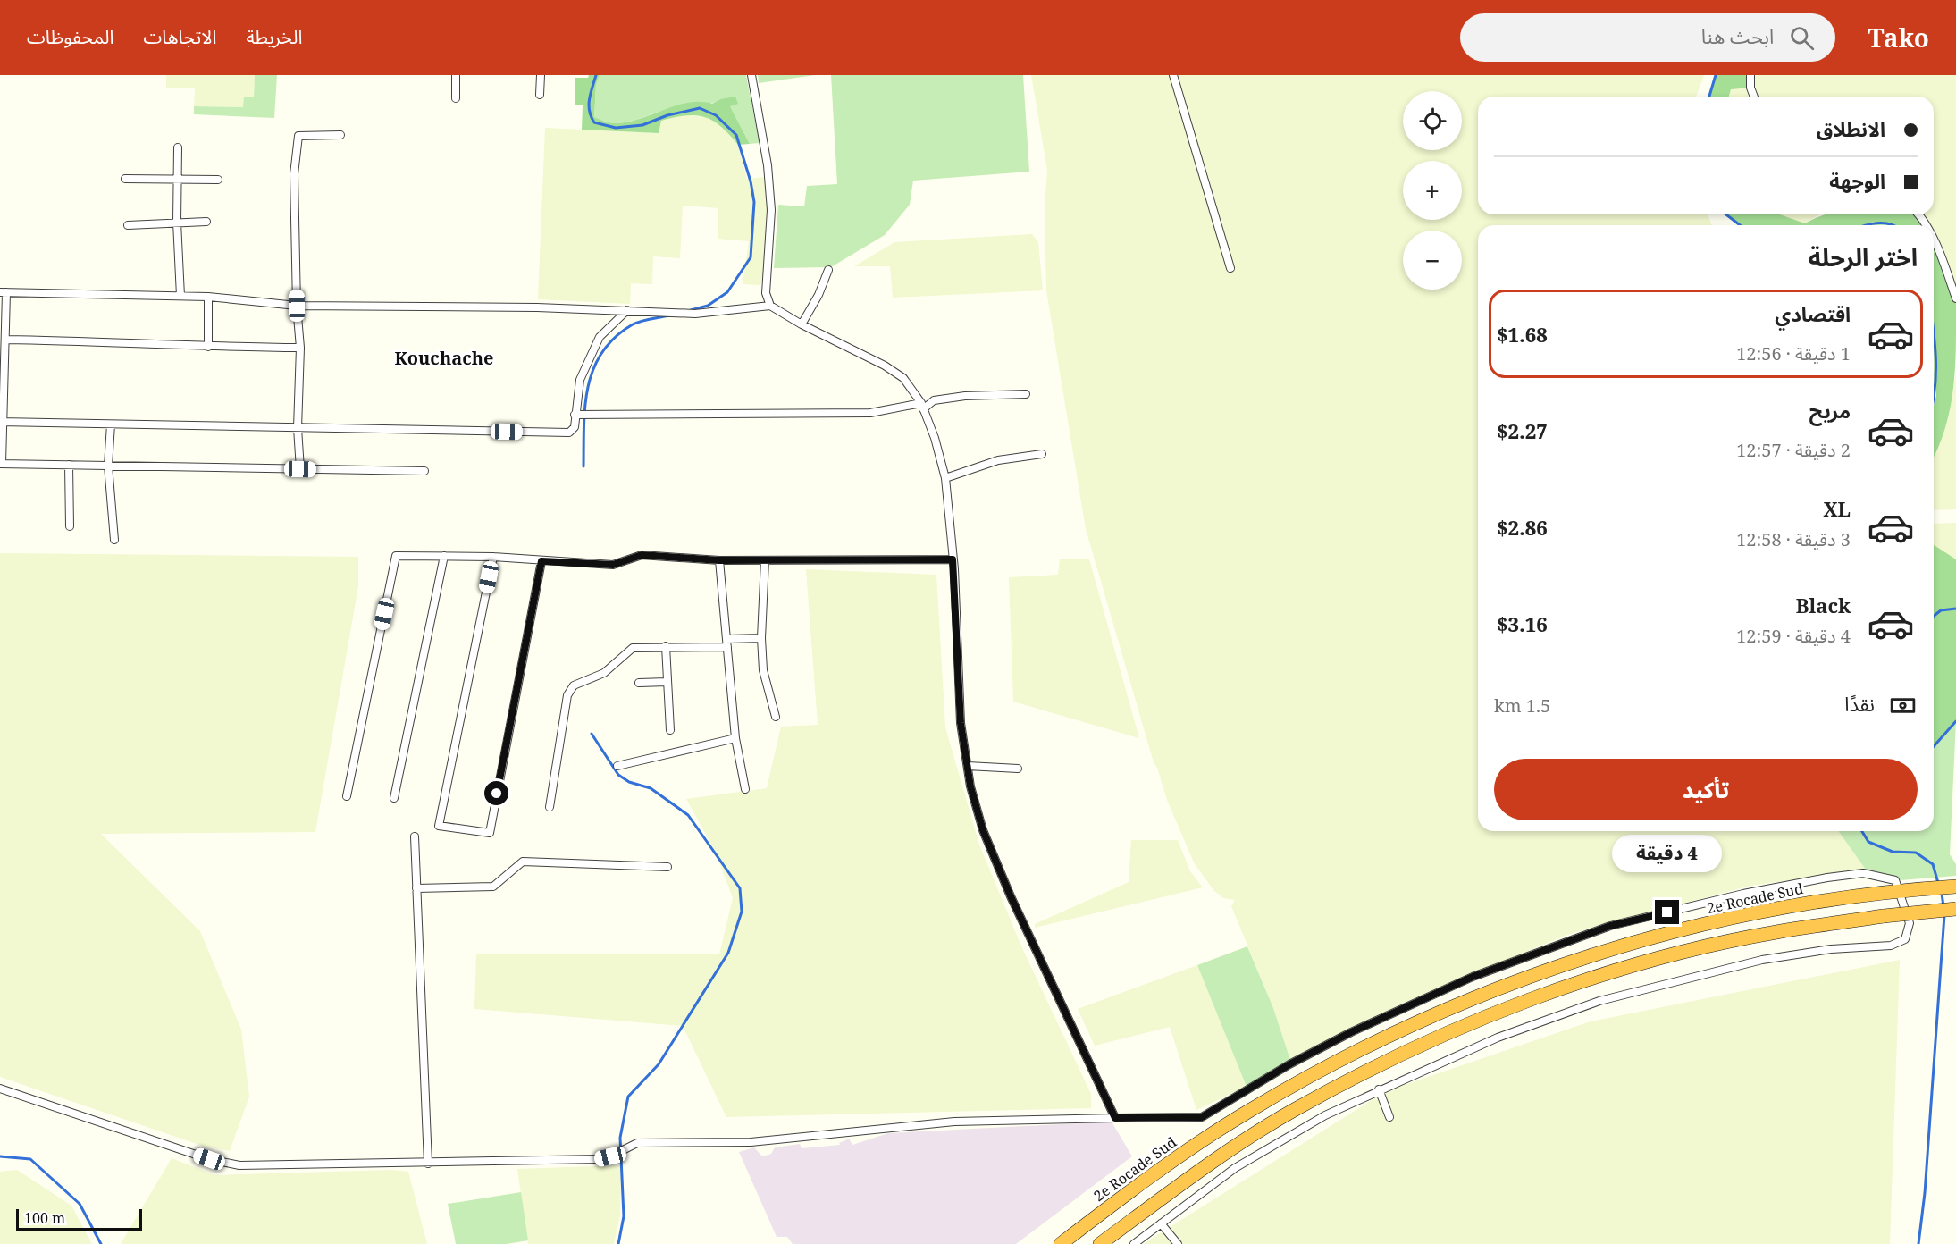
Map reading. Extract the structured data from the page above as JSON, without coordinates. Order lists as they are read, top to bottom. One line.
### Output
{"streets":{"highway":["2e Rocade Sud"]},"districts":["Kouchache"],"scale_bar":"100 m","page":{"header":"Tako","search":"ابحث هنا","nav":["الخريطة","الاتجاهات","المحفوظات"],"map_buttons":["+","−"],"banner":["الانطلاق","الوجهة"],"heading":"اختر الرحلة","list":[{"name":"اقتصادي","note":"1 دقيقة · 12:56","value":"$1.68"},{"name":"مريح","note":"2 دقيقة · 12:57","value":"$2.27"},{"name":"XL","note":"3 دقيقة · 12:58","value":"$2.86"},{"name":"Black","note":"4 دقيقة · 12:59","value":"$3.16"}],"pay":["نقدًا","1.5 km"],"buttons":"تأكيد","bubble":"4 دقيقة","scale":"100 m"}}
